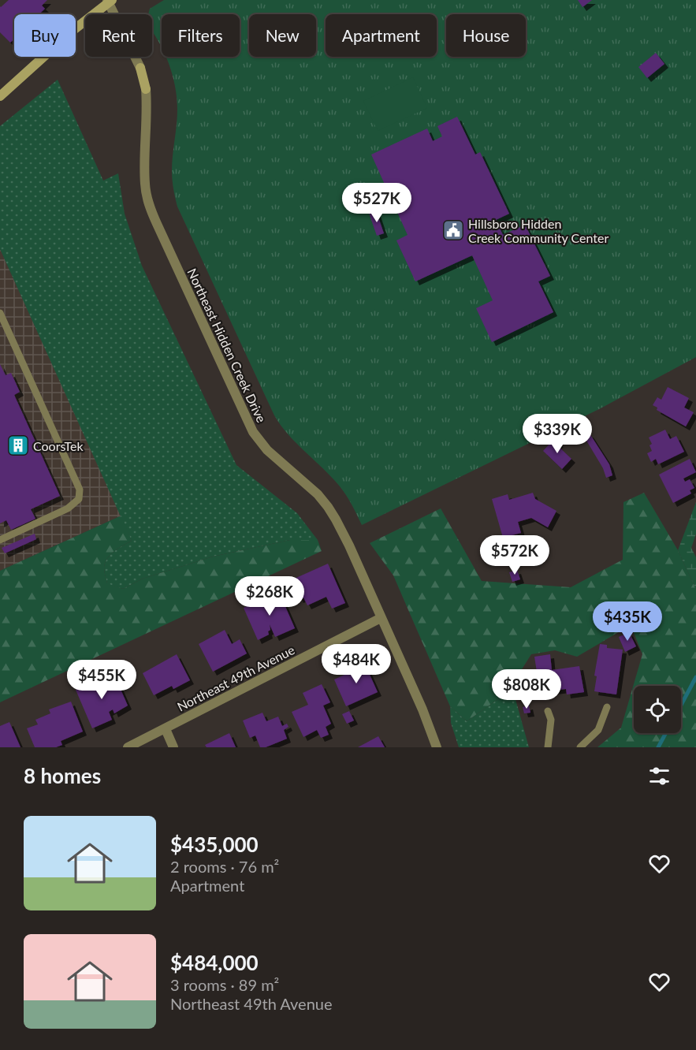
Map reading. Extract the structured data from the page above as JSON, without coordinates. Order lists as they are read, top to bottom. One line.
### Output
{"streets":{"street":["Northeast Hidden Creek Drive","Northeast 49th Avenue"]},"crossings":[["Northeast Hidden Creek Drive","Northeast 49th Avenue"]],"places":{"public building":["Hillsboro Hidden Creek Community Center"],"building":["CoorsTek"]},"page":{"chip":["Buy","Rent","Filters","New","Apartment","House"],"price":["$527K","$339K","$572K","$268K","$435K","$484K","$455K","$808K"],"heading":"8 homes","list":[{"name":"$435,000","note":"2 rooms · 76 m² · Apartment"},{"name":"$484,000","note":"3 rooms · 89 m² · Northeast 49th Avenue"}]}}
